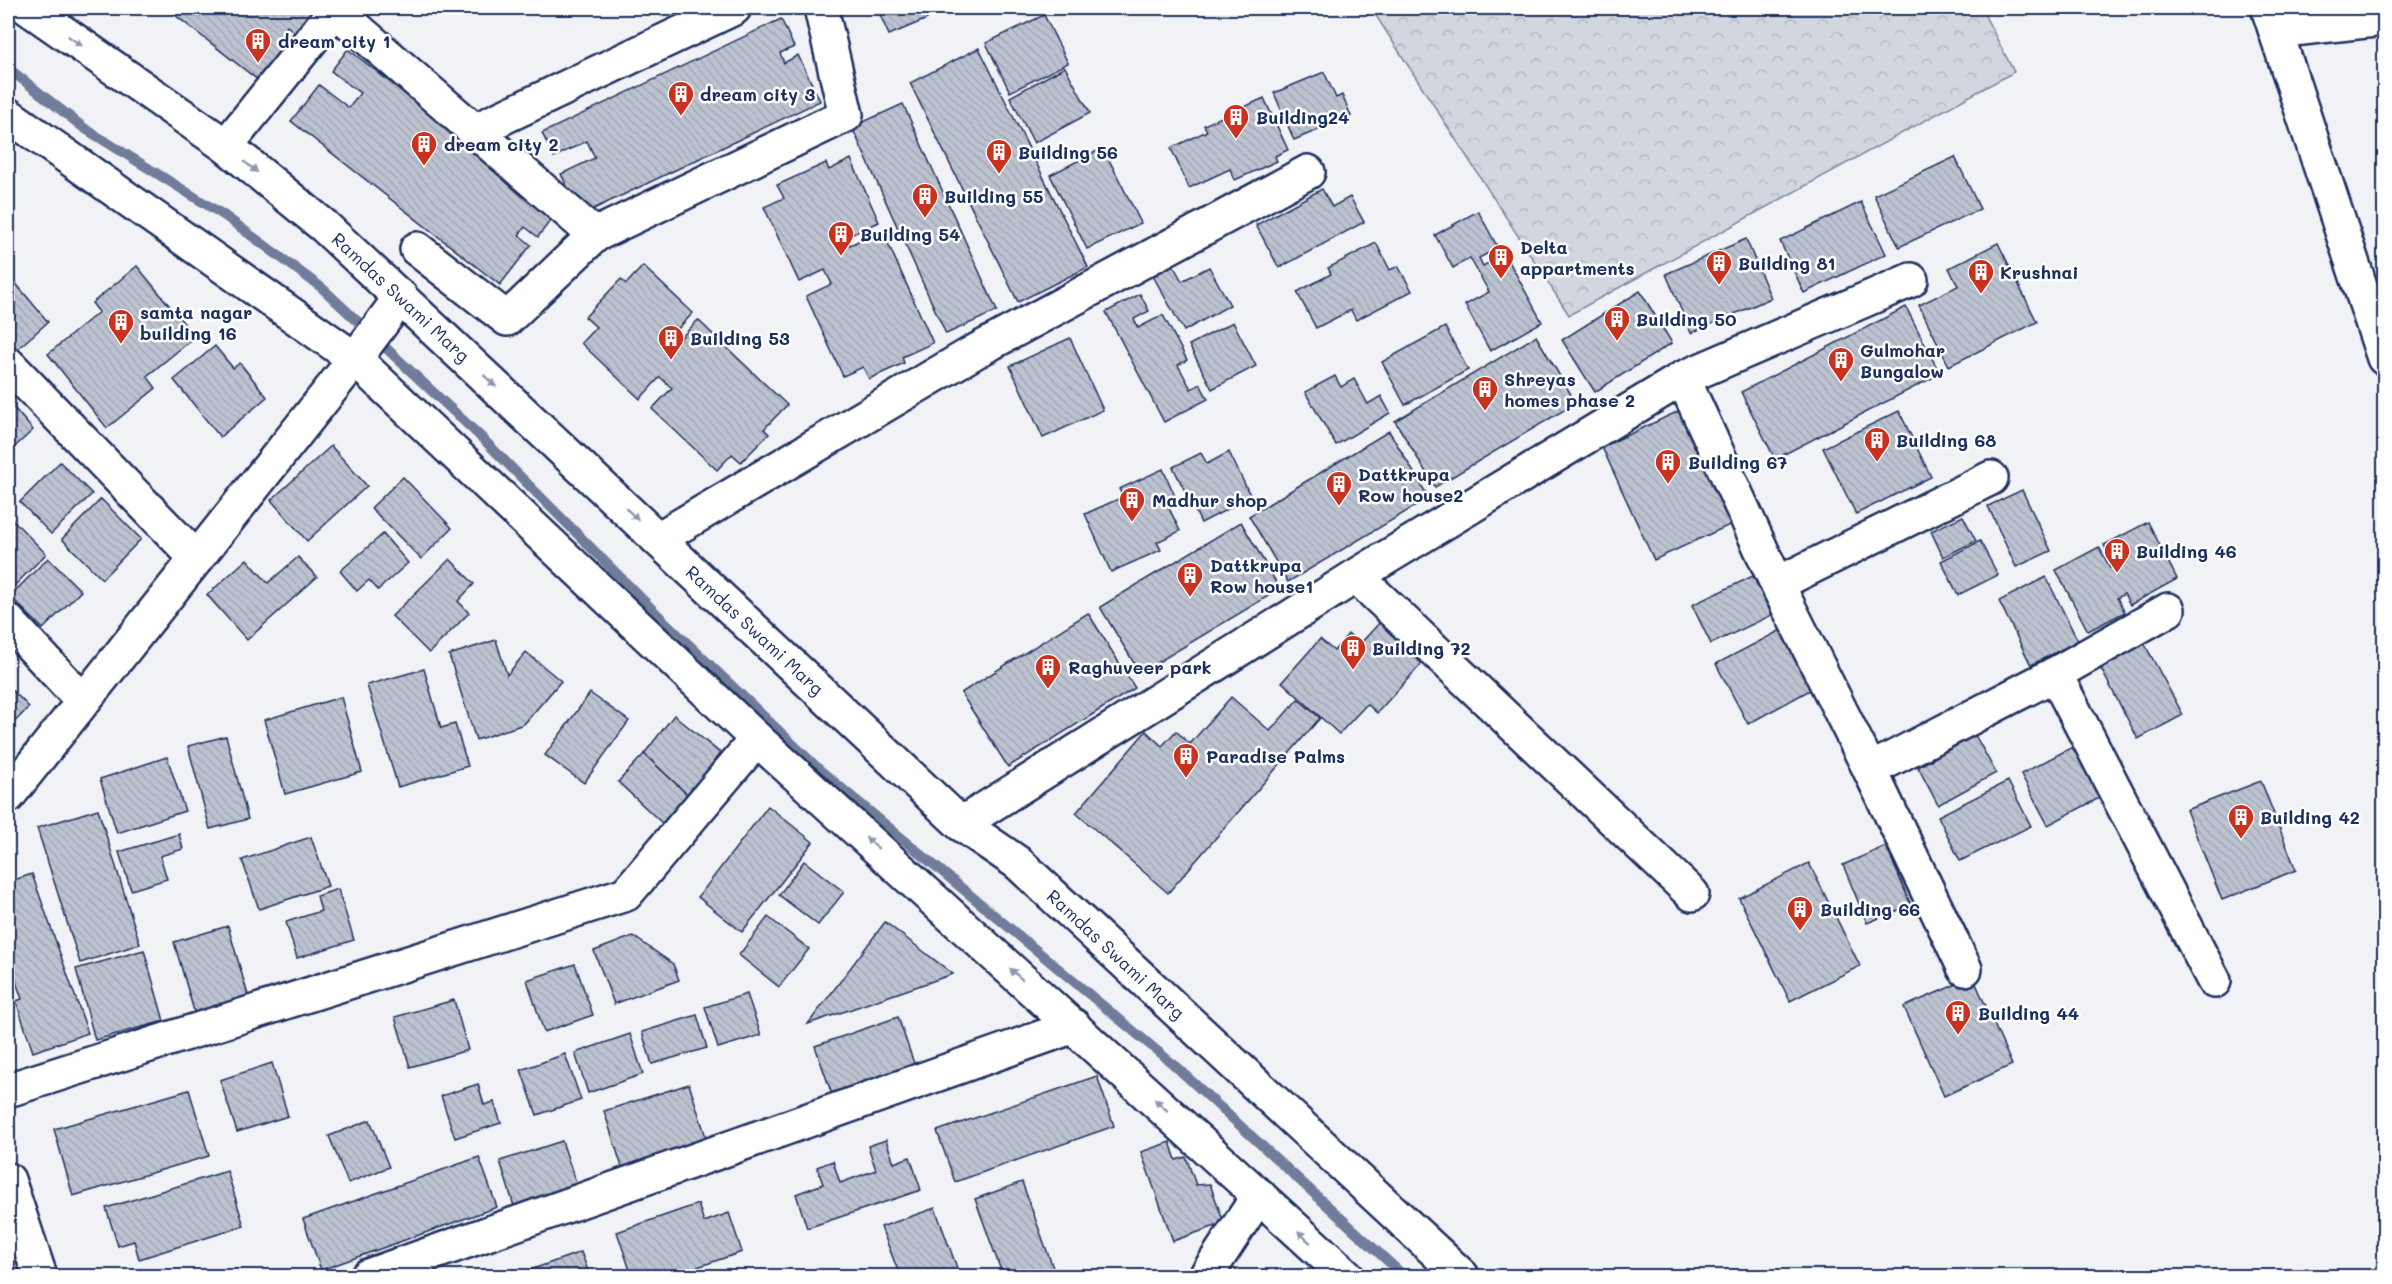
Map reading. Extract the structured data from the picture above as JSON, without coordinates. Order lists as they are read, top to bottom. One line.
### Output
{"streets":{"street":["Ramdas Swami Marg"]},"places":{"building":["dream city 1","dream city 3","Building24","dream city 2","Building 56","Building 55","Building 54","Delta appartments","Building 81","Krushnai","Building 50","samta nagar building 16","Building 53","Gulmohar Bungalow","Shreyas homes phase 2","Building 68","Building 67","Dattkrupa Row house2","Madhur shop","Building 46","Dattkrupa Row house1","Building 72","Raghuveer park","Paradise Palms","Building 42","Building 66","Building 44"]}}
